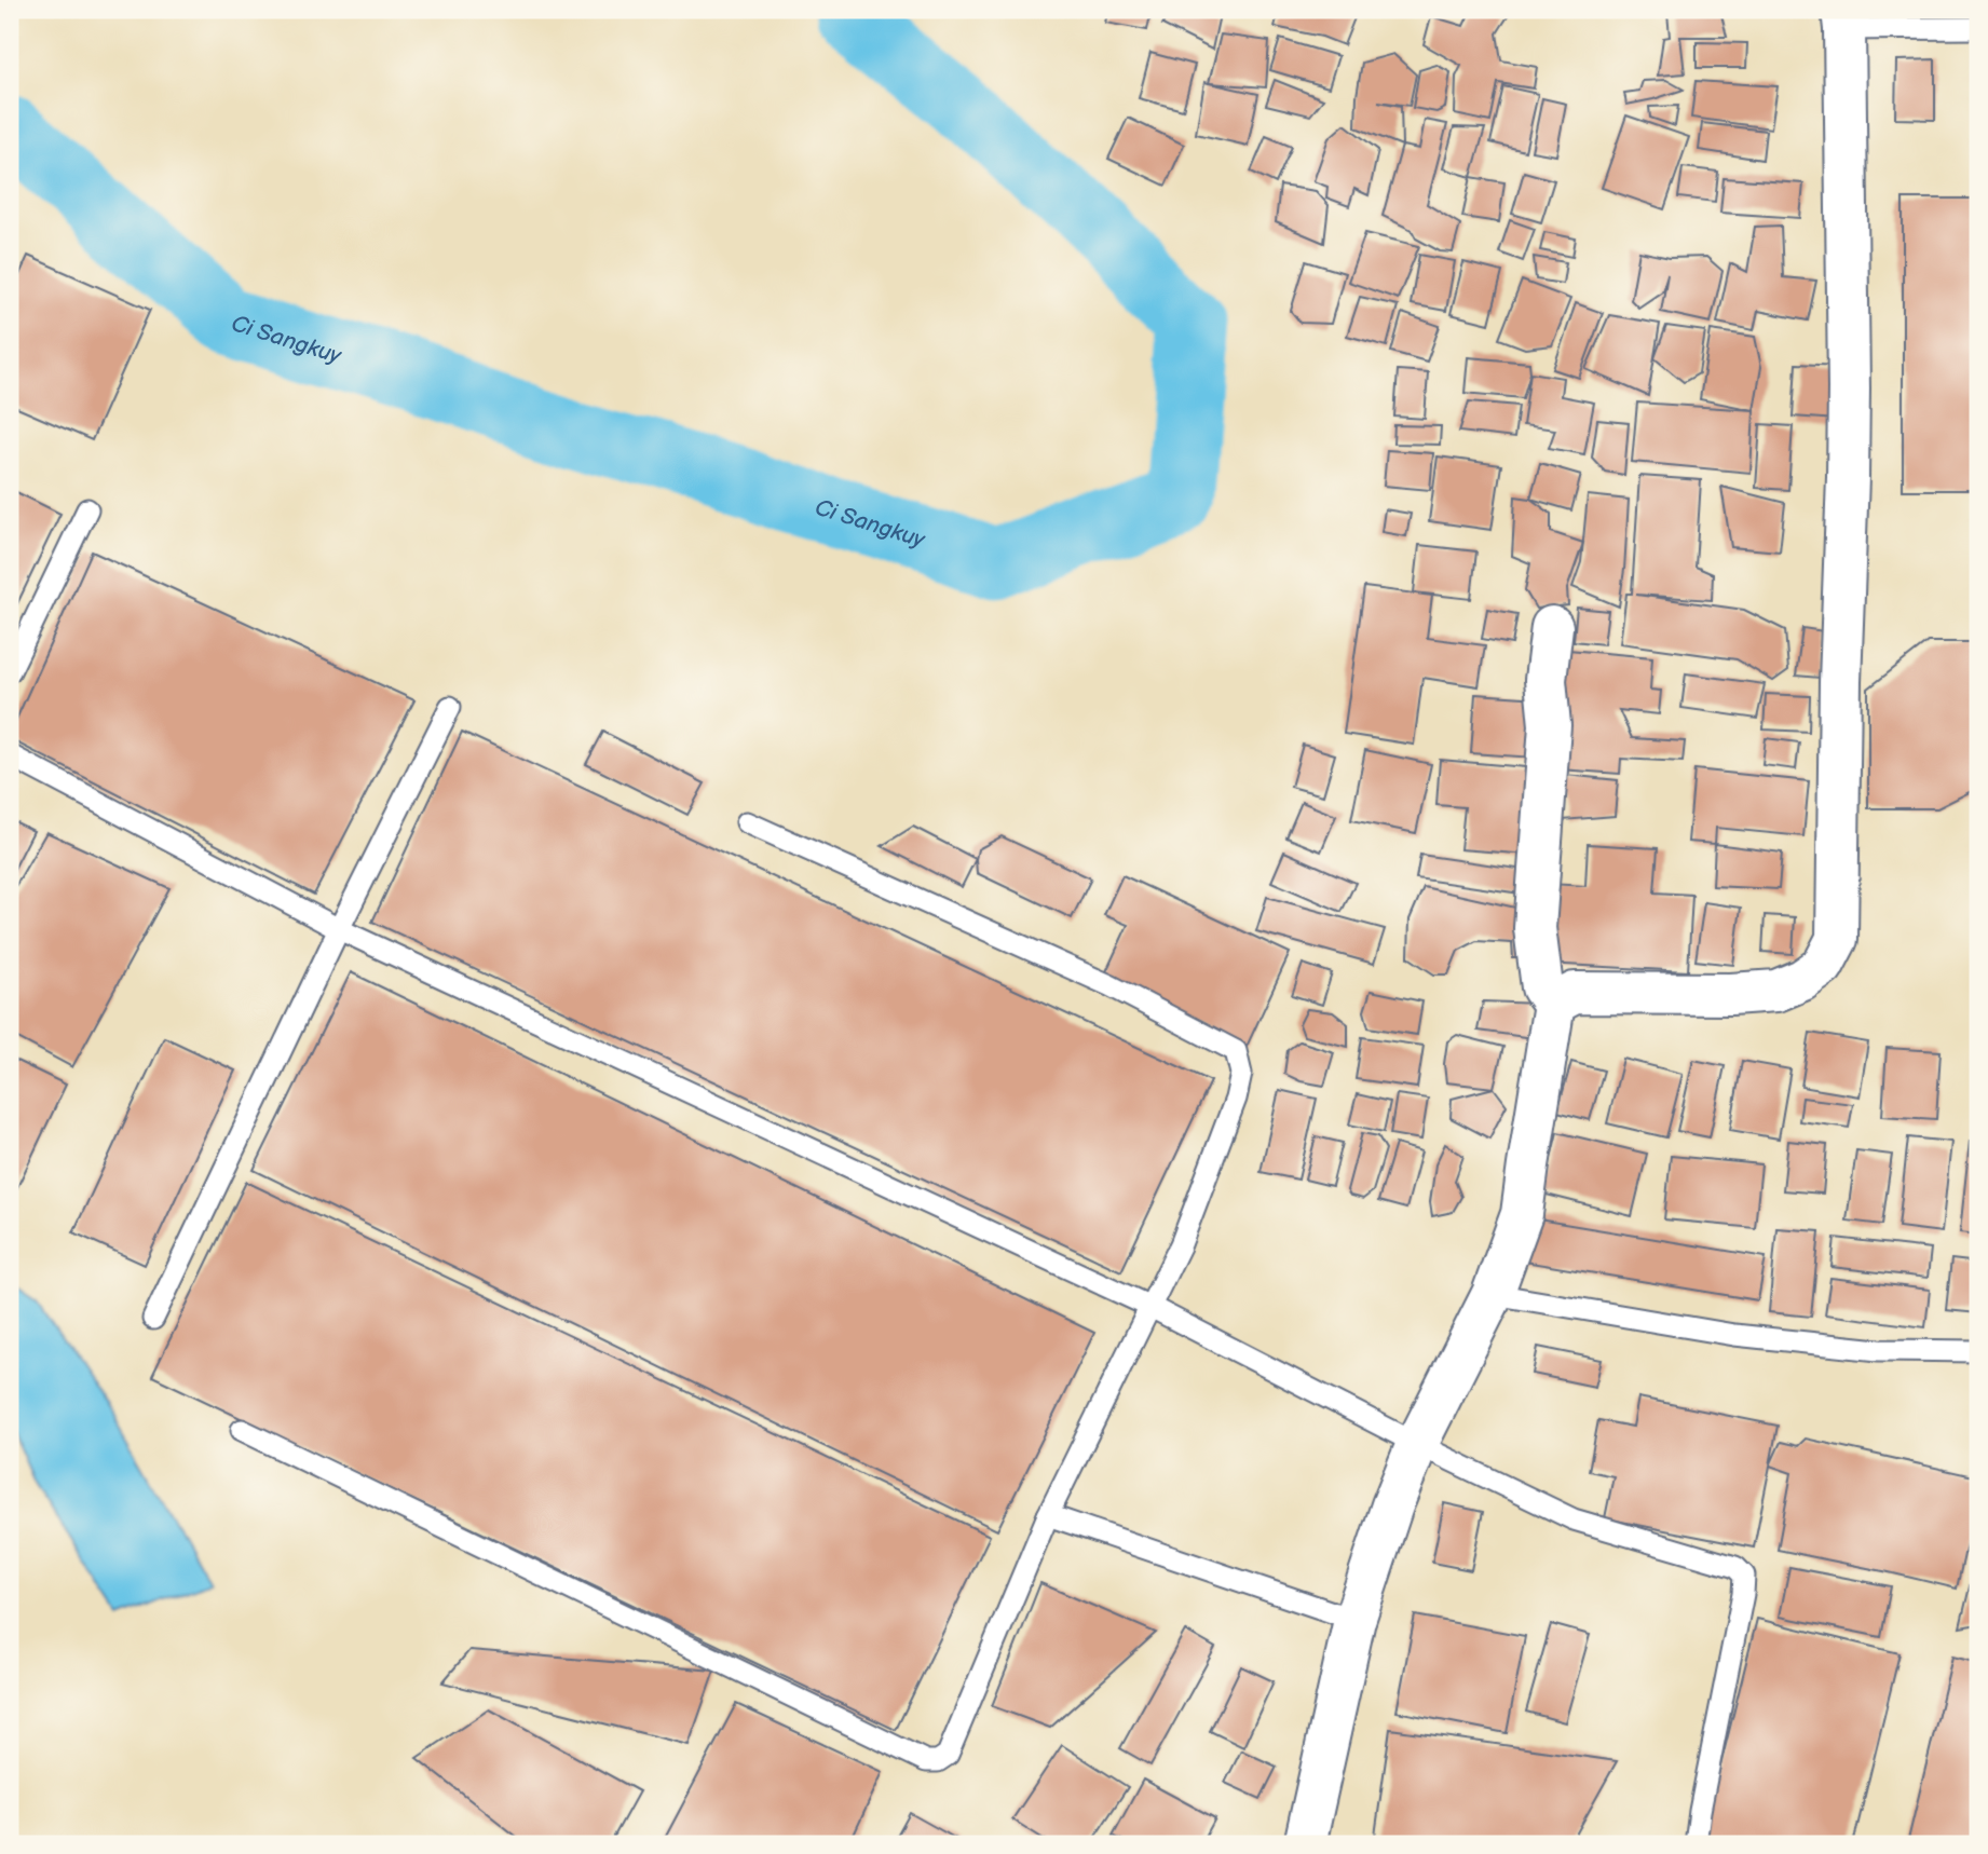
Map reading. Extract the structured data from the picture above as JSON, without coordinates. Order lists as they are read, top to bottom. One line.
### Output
{"water":["Ci Sangkuy"]}
